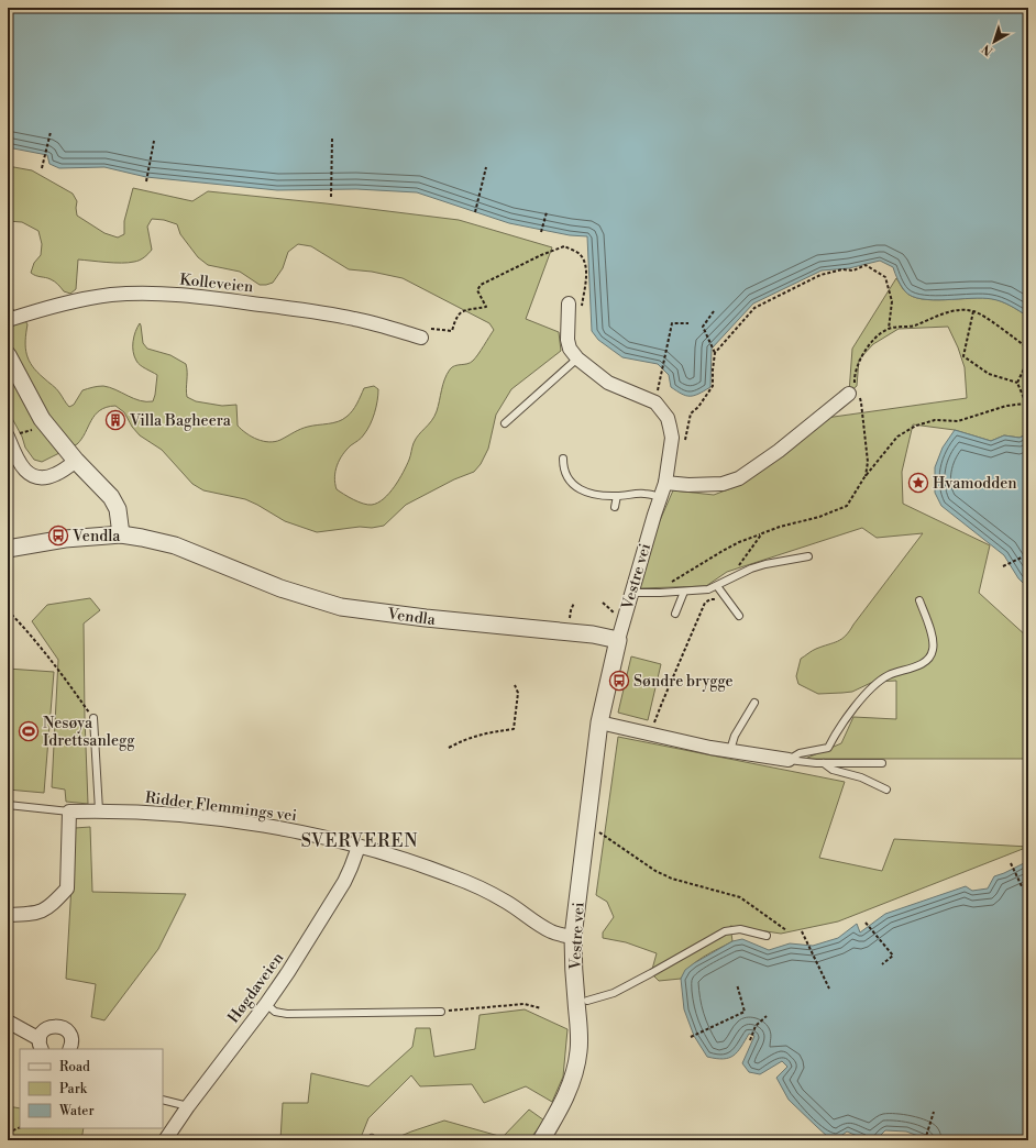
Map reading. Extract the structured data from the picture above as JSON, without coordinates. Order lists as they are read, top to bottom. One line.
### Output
{"streets":{"street":["Kolleveien","Vestre vei","Vendla","Ridder Flemmings vei","Høgdaveien"]},"crossings":[["Vestre vei","Vendla"],["Vestre vei","Ridder Flemmings vei"],["Ridder Flemmings vei","Høgdaveien"]],"districts":["SVERVEREN"],"places":{"building":["Villa Bagheera"],"place":["Hvamodden"],"bus stop":["Vendla","Søndre brygge"],"sports":["Nesøya Idrettsanlegg"]},"legend":["Road","Park","Water"],"north":"bottom left"}
